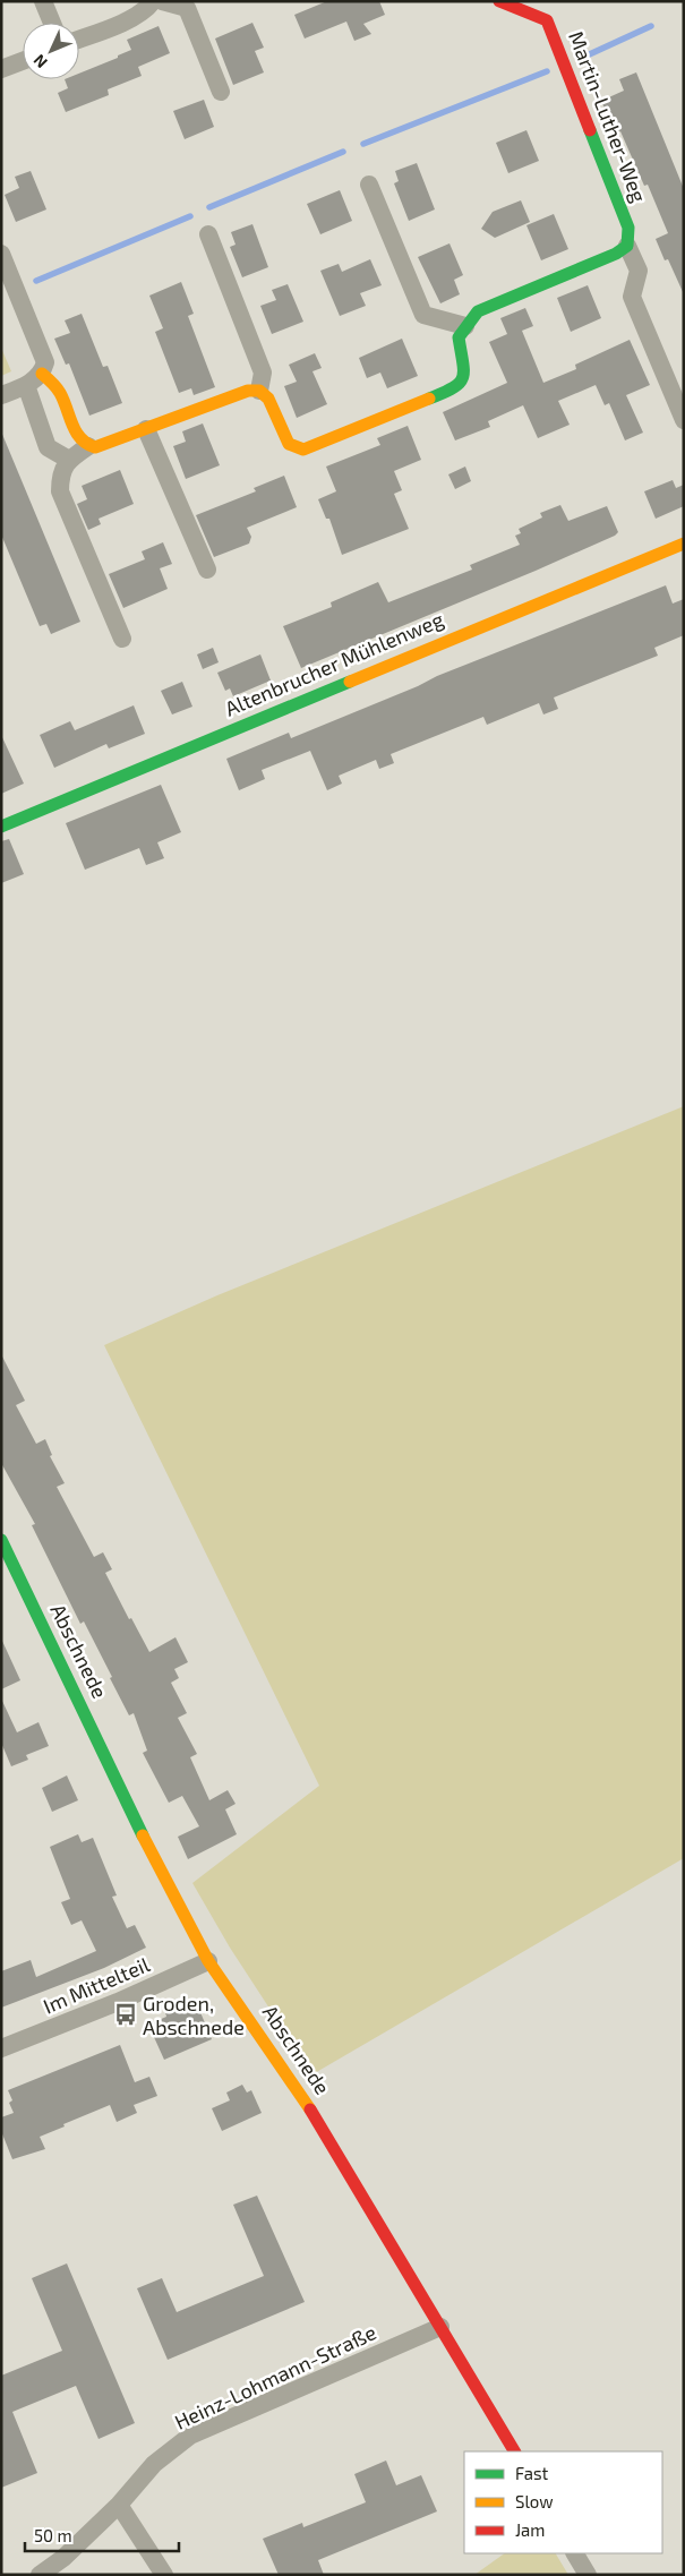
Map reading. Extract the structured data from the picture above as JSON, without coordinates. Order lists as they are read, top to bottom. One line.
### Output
{"streets":{"street":["Martin-Luther-Weg","Altenbrucher Mühlenweg","Abschnede","Im Mittelteil","Heinz-Lohmann-Straße"]},"crossings":[["Abschnede","Im Mittelteil"],["Abschnede","Heinz-Lohmann-Straße"]],"places":{"bus stop":["Groden, Abschnede"]},"legend":["Fast","Slow","Jam"],"scale_bar":"50 m","north":"bottom left"}
